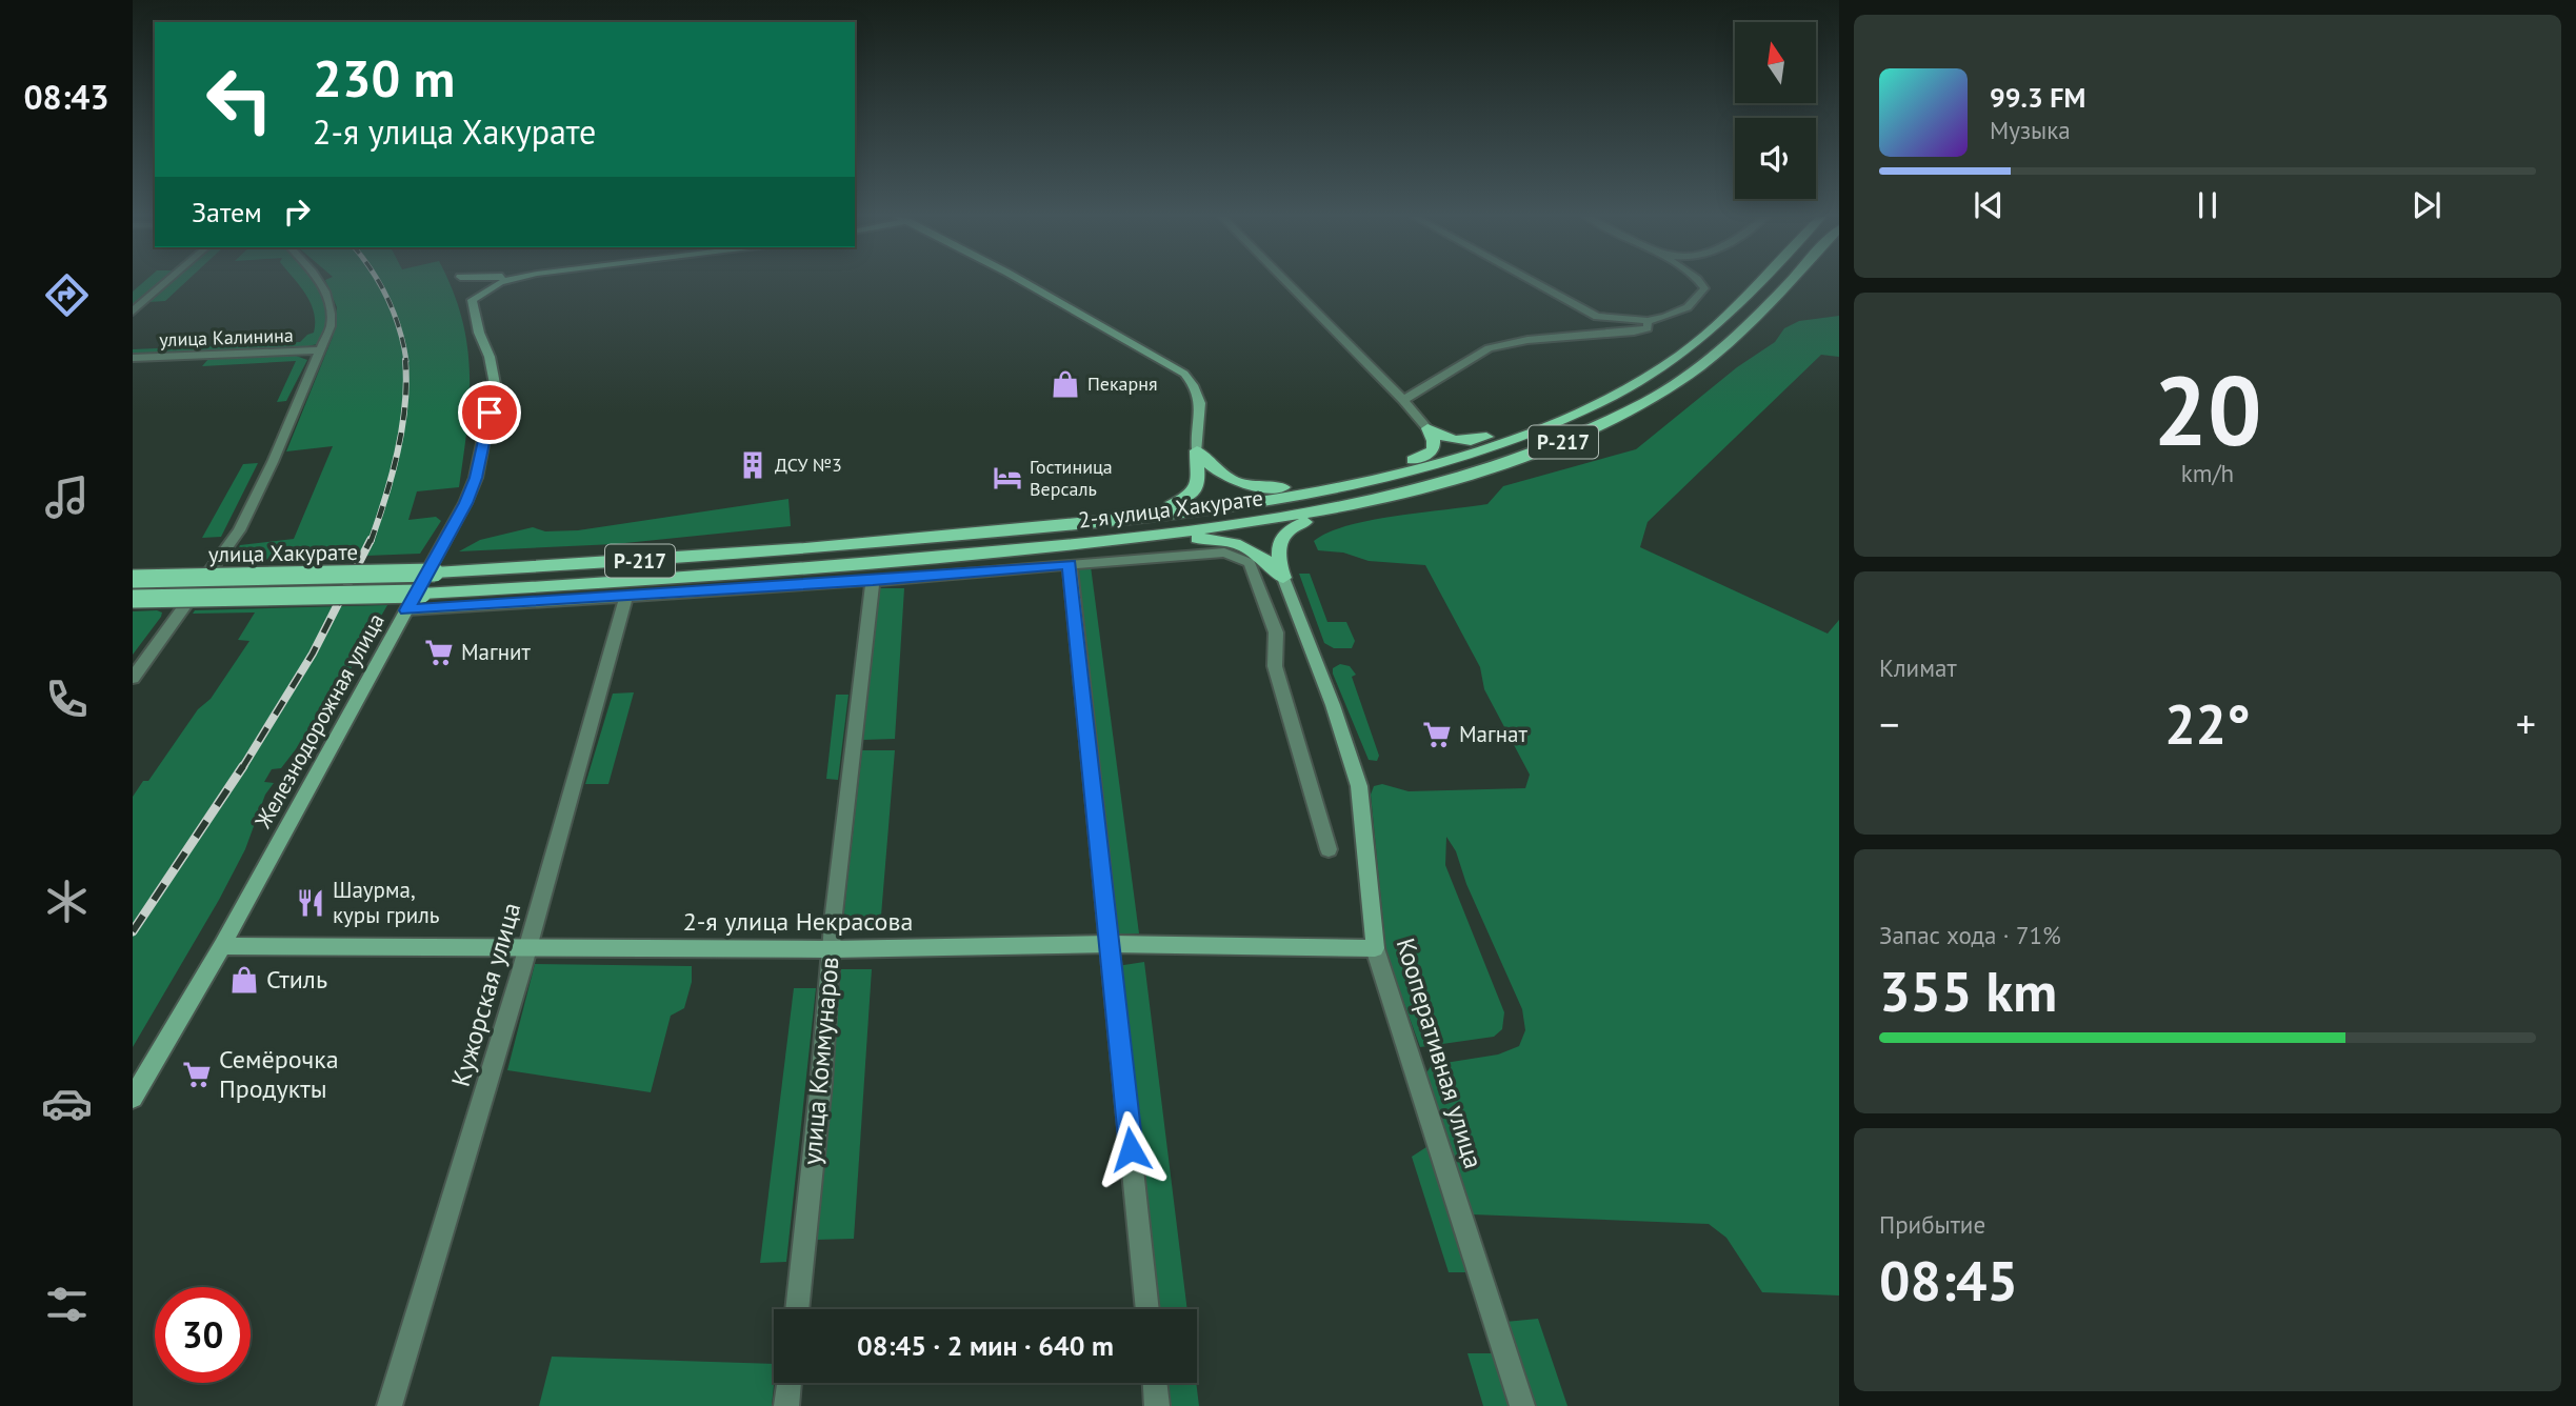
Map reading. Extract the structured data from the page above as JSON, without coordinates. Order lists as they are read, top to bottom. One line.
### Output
{"streets":{"main road":["Р-217","2-я улица Хакурате","улица Хакурате","Железнодорожная улица","2-я улица Некрасова","Кооперативная улица"],"street":["улица Калинина","Кужорская улица","улица Коммунаров"]},"crossings":[["Р-217","2-я улица Хакурате"],["2-я улица Хакурате","улица Хакурате"],["2-я улица Хакурате","Железнодорожная улица"],["2-я улица Хакурате","Кужорская улица"],["2-я улица Хакурате","улица Коммунаров"],["Железнодорожная улица","2-я улица Некрасова"],["2-я улица Некрасова","Кужорская улица"],["2-я улица Некрасова","Кооперативная улица"],["2-я улица Некрасова","улица Коммунаров"]],"places":{"shop":["Пекарня","Стиль"],"building":["ДСУ №3"],"hotel":["Гостиница Версаль"],"supermarket":["Магнит","Магнат","Семёрочка Продукты"],"restaurant":["Шаурма, куры гриль"]},"north":"top","page":{"tabs":"08:43","turn":["230 m","2-я улица Хакурате"],"song":["99.3 FM","Музыка"],"then":"Затем","tile":[["20","km/h"],"Климат",["Запас хода · 71%","355 km"],["Прибытие","08:45"]],"heat":["−","22°","+"],"limit":"30","trip":"08:45 · 2 мин · 640 m"}}
